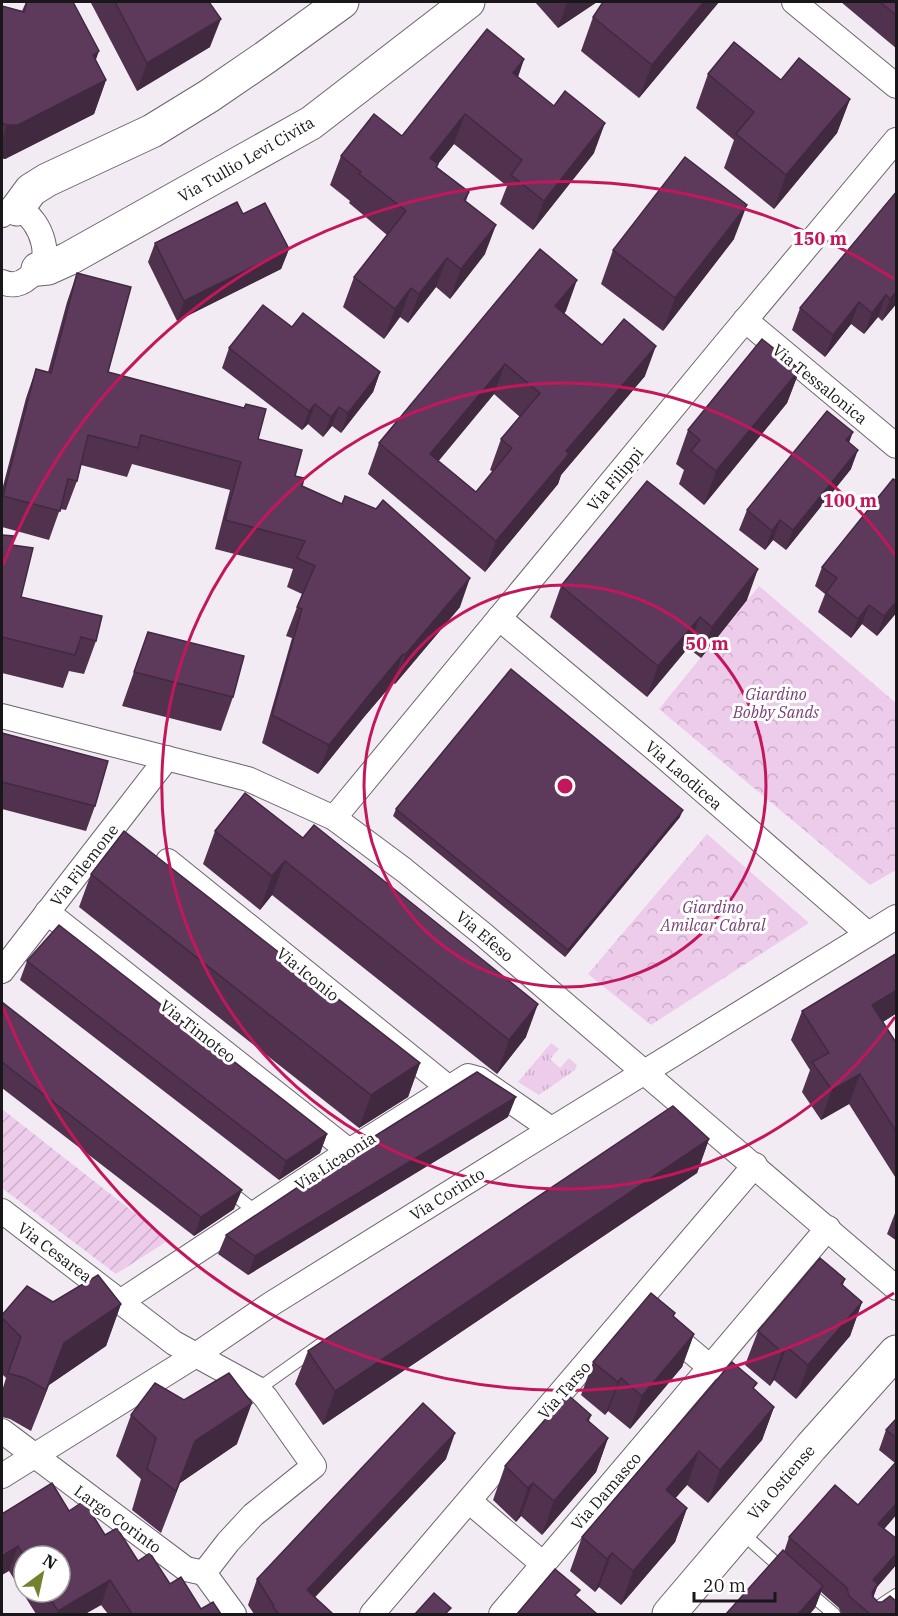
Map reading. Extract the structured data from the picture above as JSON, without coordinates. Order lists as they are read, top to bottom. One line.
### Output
{"streets":{"street":["Via Tullio Levi Civita","Via Tessalonica","Via Filippi","Via Laodicea","Via Filemone","Via Efeso","Via Iconio","Via Timoteo","Via Licaonia","Via Corinto","Via Cesarea","Via Tarso","Via Ostiense","Via Damasco","Largo Corinto"]},"crossings":[["Via Tessalonica","Via Filippi"],["Via Filippi","Via Laodicea"],["Via Filippi","Via Efeso"],["Via Laodicea","Via Corinto"],["Via Filemone","Via Efeso"],["Via Filemone","Via Timoteo"],["Via Efeso","Via Corinto"],["Via Efeso","Via Tarso"],["Via Efeso","Via Damasco"],["Via Iconio","Via Licaonia"],["Via Timoteo","Via Licaonia"],["Via Licaonia","Via Corinto"],["Via Licaonia","Via Cesarea"],["Via Corinto","Via Cesarea"],["Via Corinto","Largo Corinto"]],"parks":["Giardino Bobby Sands","Giardino Amilcar Cabral"],"scale_bar":"20 m","north":"top right","rings":["150 m","100 m","50 m"]}
